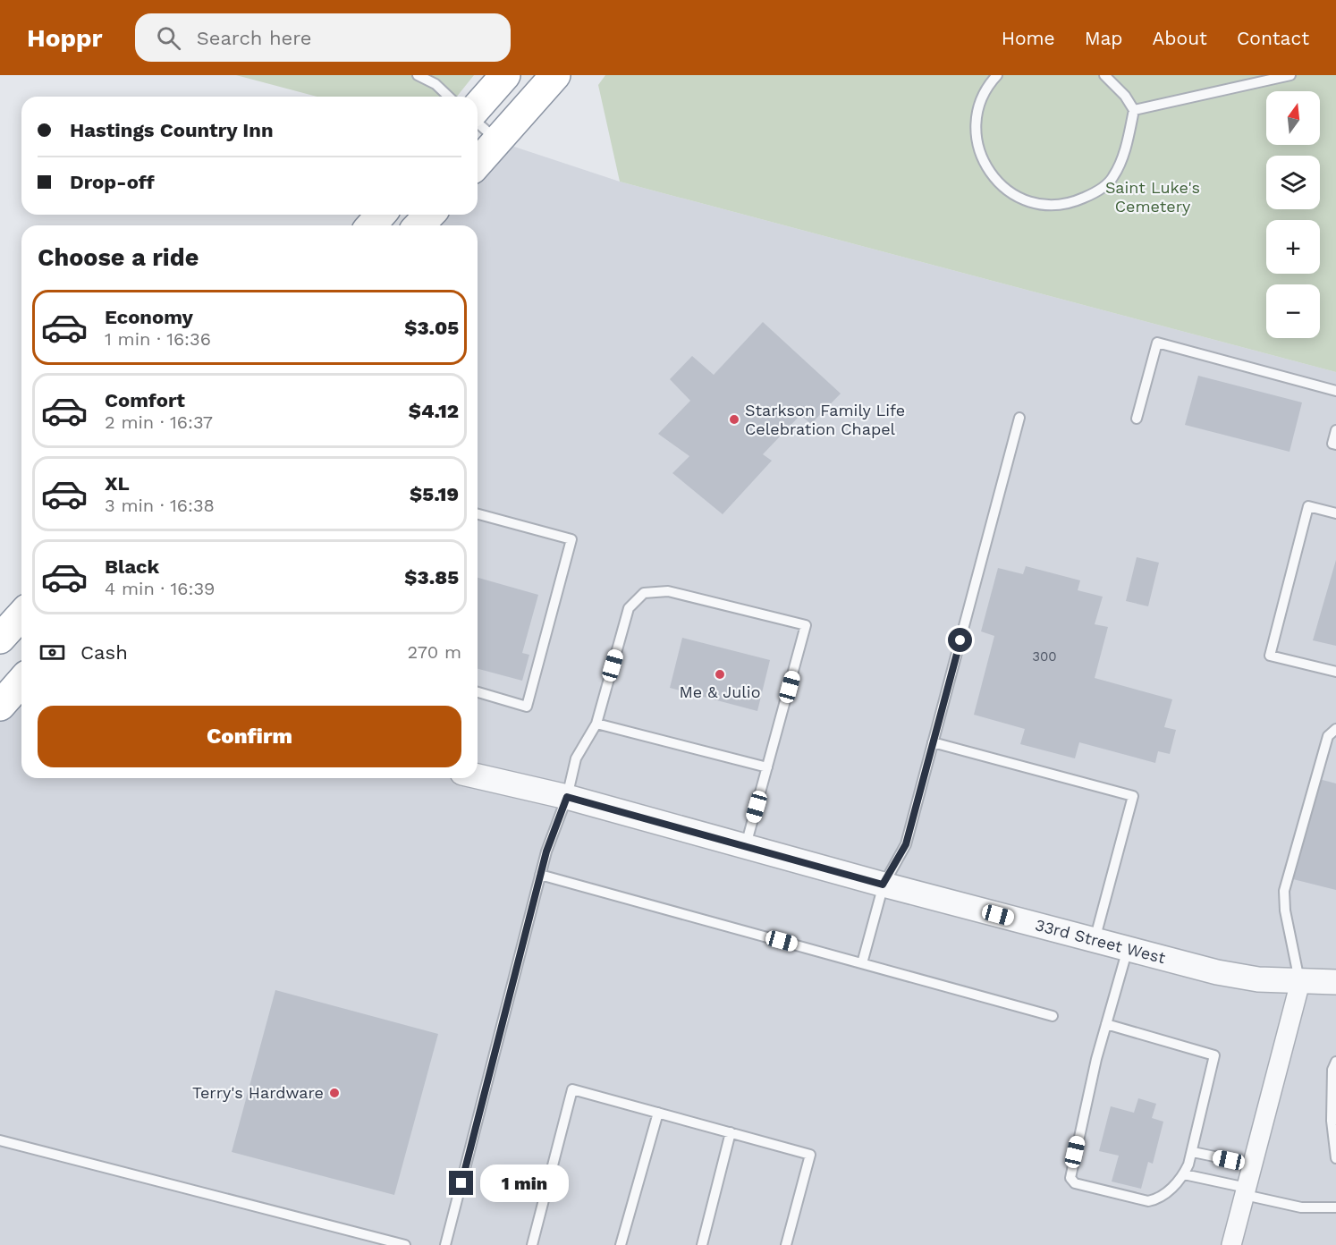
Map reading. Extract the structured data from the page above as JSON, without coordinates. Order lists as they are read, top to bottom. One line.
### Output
{"streets":{"street":["33rd Street West"]},"parks":["Saint Luke's Cemetery"],"places":["Starkson Family Life Celebration Chapel","Me & Julio","Terry's Hardware"],"house_numbers":["300"],"north":"top","page":{"header":"Hoppr","search":"Search here","nav":["Home","Map","About","Contact"],"map_buttons":["+","−"],"banner":["Hastings Country Inn","Drop-off"],"heading":"Choose a ride","list":[{"name":"Economy","note":"1 min · 16:36","value":"$3.05"},{"name":"Comfort","note":"2 min · 16:37","value":"$4.12"},{"name":"XL","note":"3 min · 16:38","value":"$5.19"},{"name":"Black","note":"4 min · 16:39","value":"$3.85"}],"pay":["Cash","270 m"],"buttons":"Confirm","bubble":"1 min"}}
